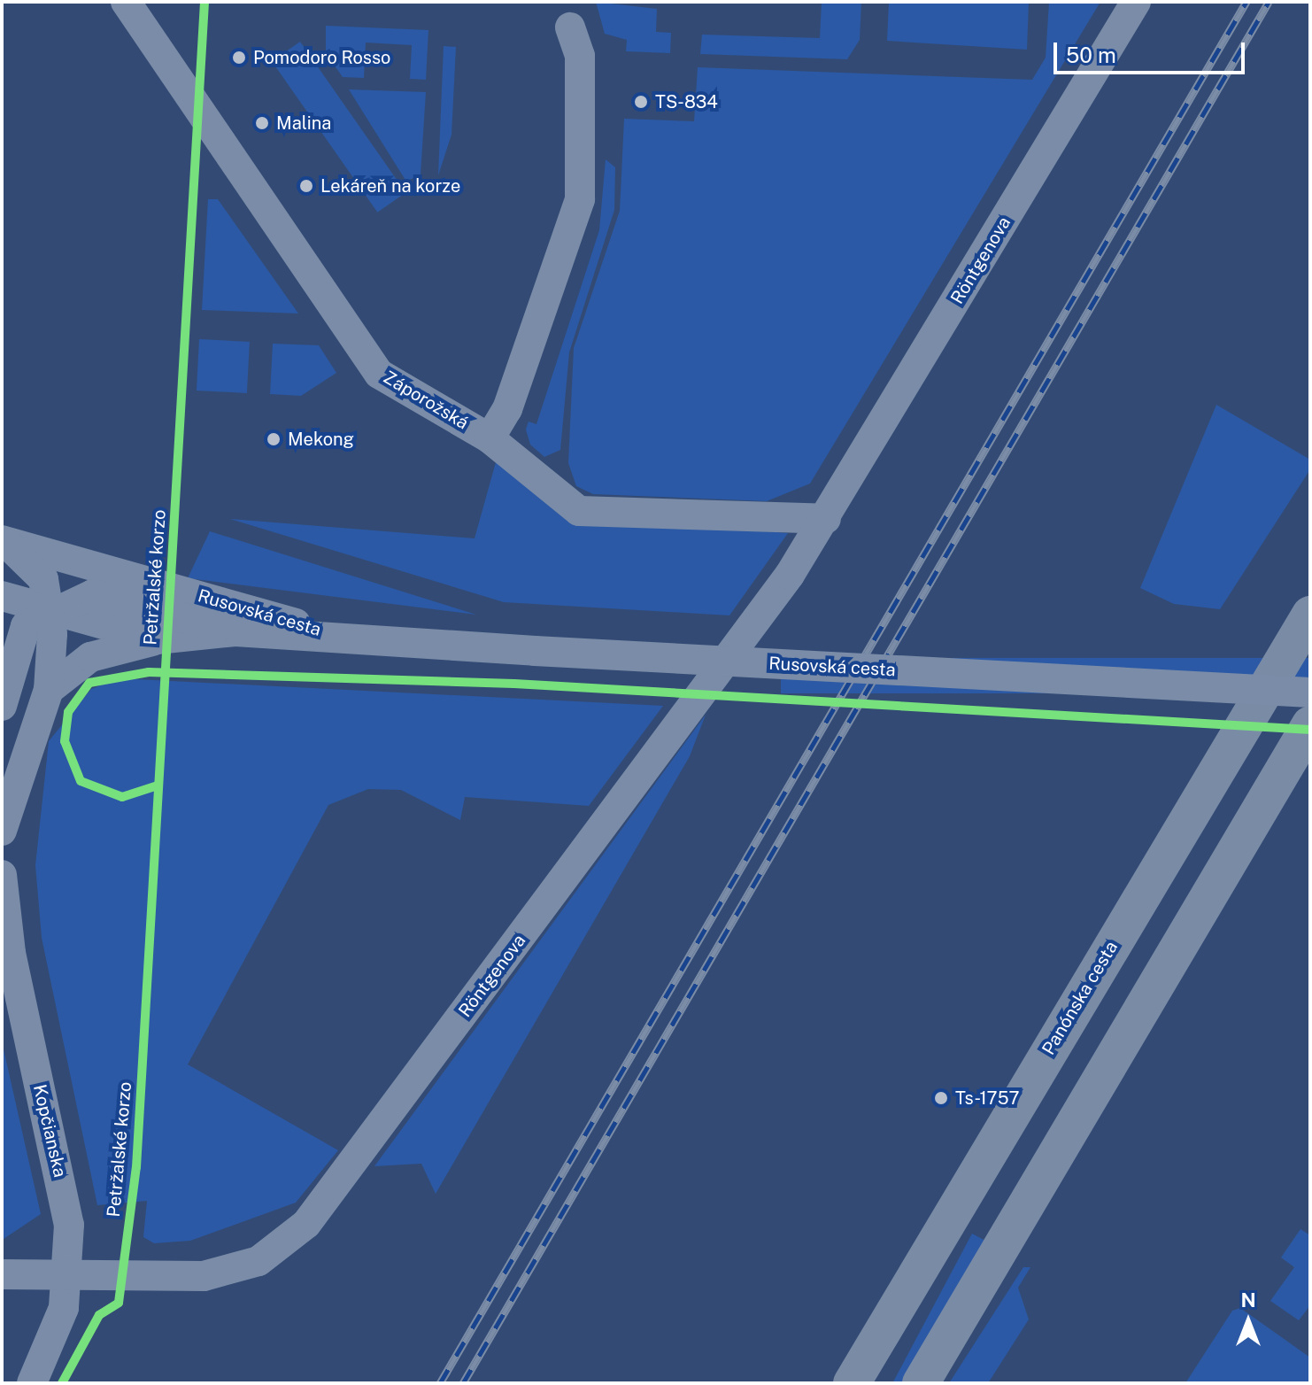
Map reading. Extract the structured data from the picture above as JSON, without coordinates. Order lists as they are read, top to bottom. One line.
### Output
{"streets":{"main road":["Panónska cesta"],"street":["Röntgenova","Záporožská","Rusovská cesta","Kopčianska"],"cycle path":["Petržalské korzo"]},"crossings":[["Röntgenova","Kopčianska"]],"places":["Pomodoro Rosso","TS-834","Malina","Lekáreň na korze","Mekong","Ts-1757"],"scale_bar":"50 m","north":"top"}
